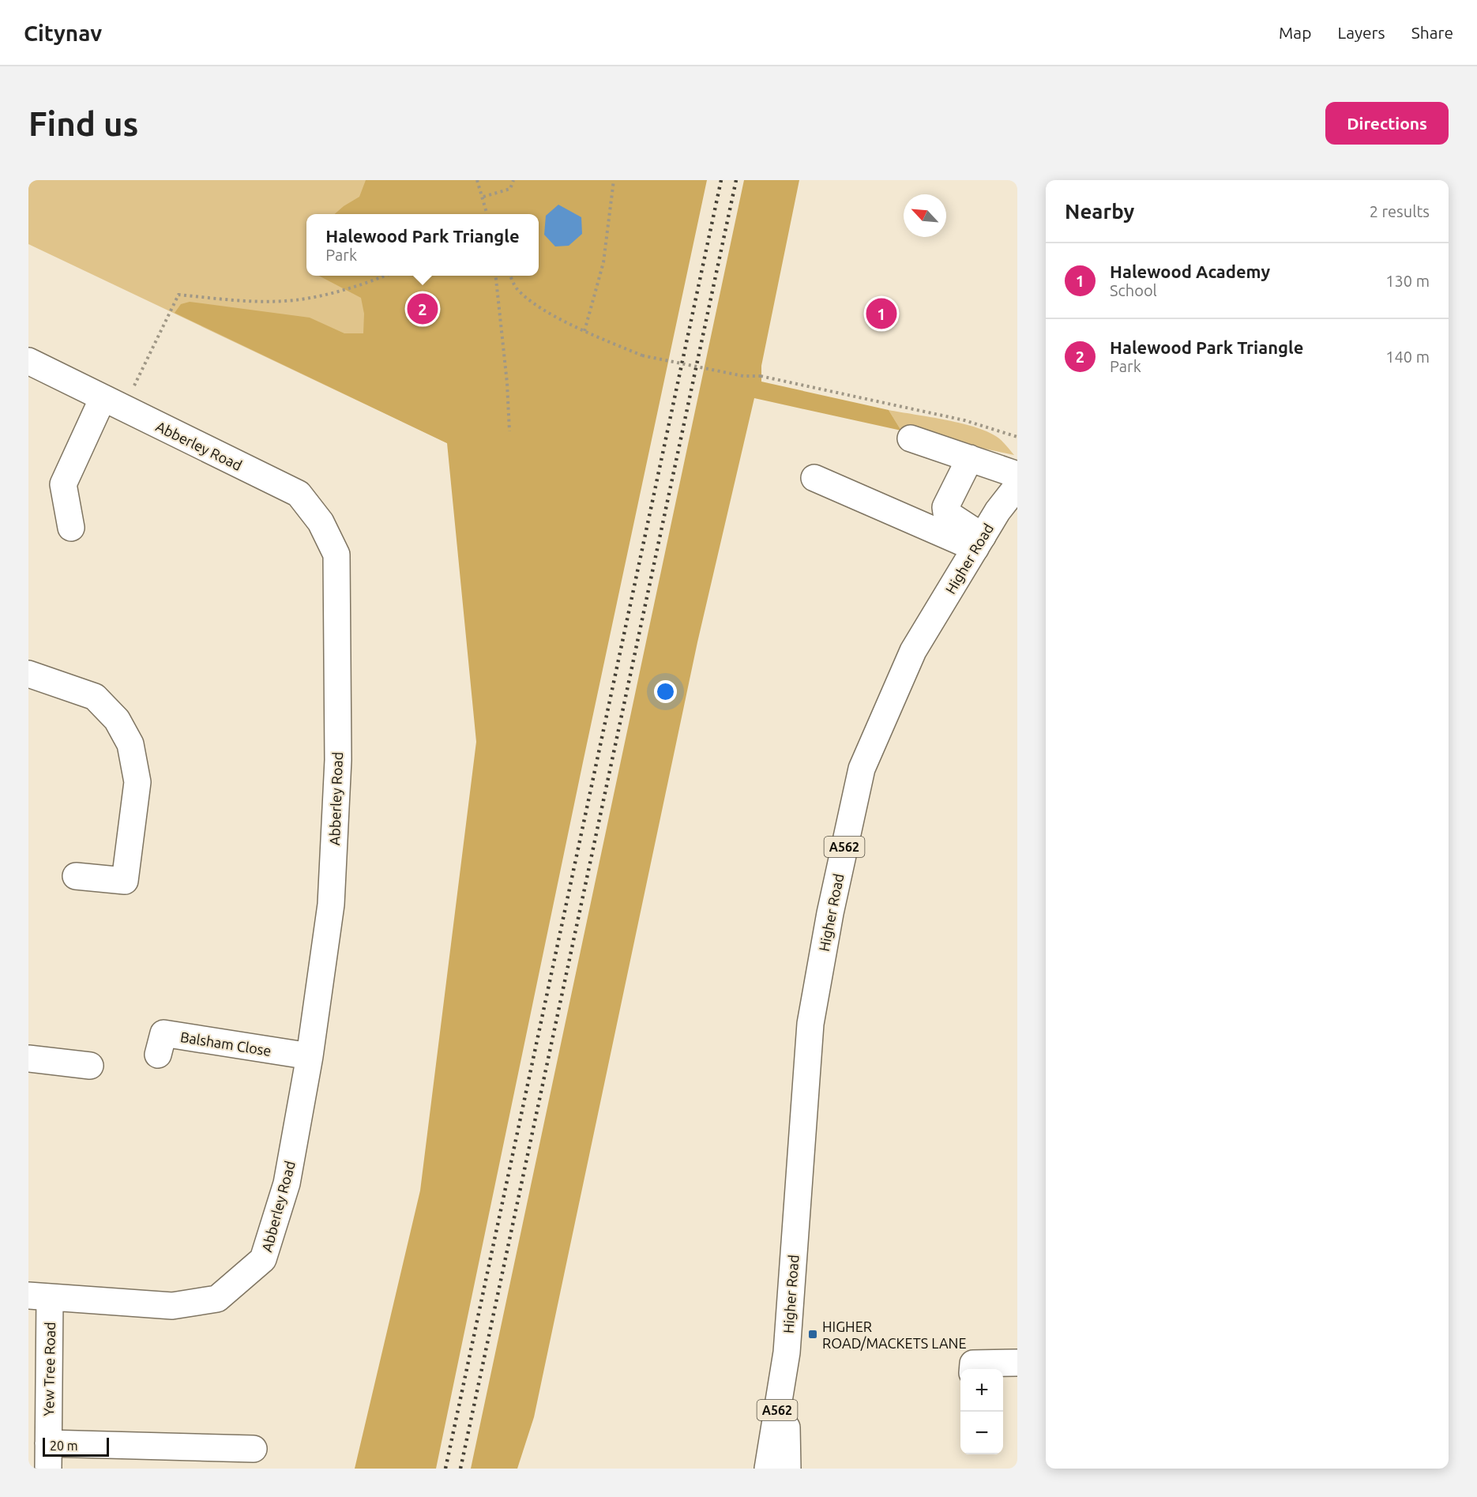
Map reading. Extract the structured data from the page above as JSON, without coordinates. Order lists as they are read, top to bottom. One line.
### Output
{"streets":{"main road":["Abberley Road","Higher Road","A562","Balsham Close","Yew Tree Road"]},"crossings":[["Abberley Road","Balsham Close"],["Abberley Road","Yew Tree Road"]],"places":{"transit":["HIGHER ROAD/MACKETS LANE"]},"scale_bar":"20 m","north":"top left","page":{"header":"Citynav","nav":["Map","Layers","Share"],"buttons":"Directions","title":"Find us","heading":["Nearby","2 results"],"popup":["Halewood Park Triangle","Park"],"list":[{"mark":"1","name":"Halewood Academy","note":"School","value":"130 m"},{"mark":"2","name":"Halewood Park Triangle","note":"Park","value":"140 m"}],"pins":["2","1"],"map_buttons":["+","−"],"scale":"20 m"}}
